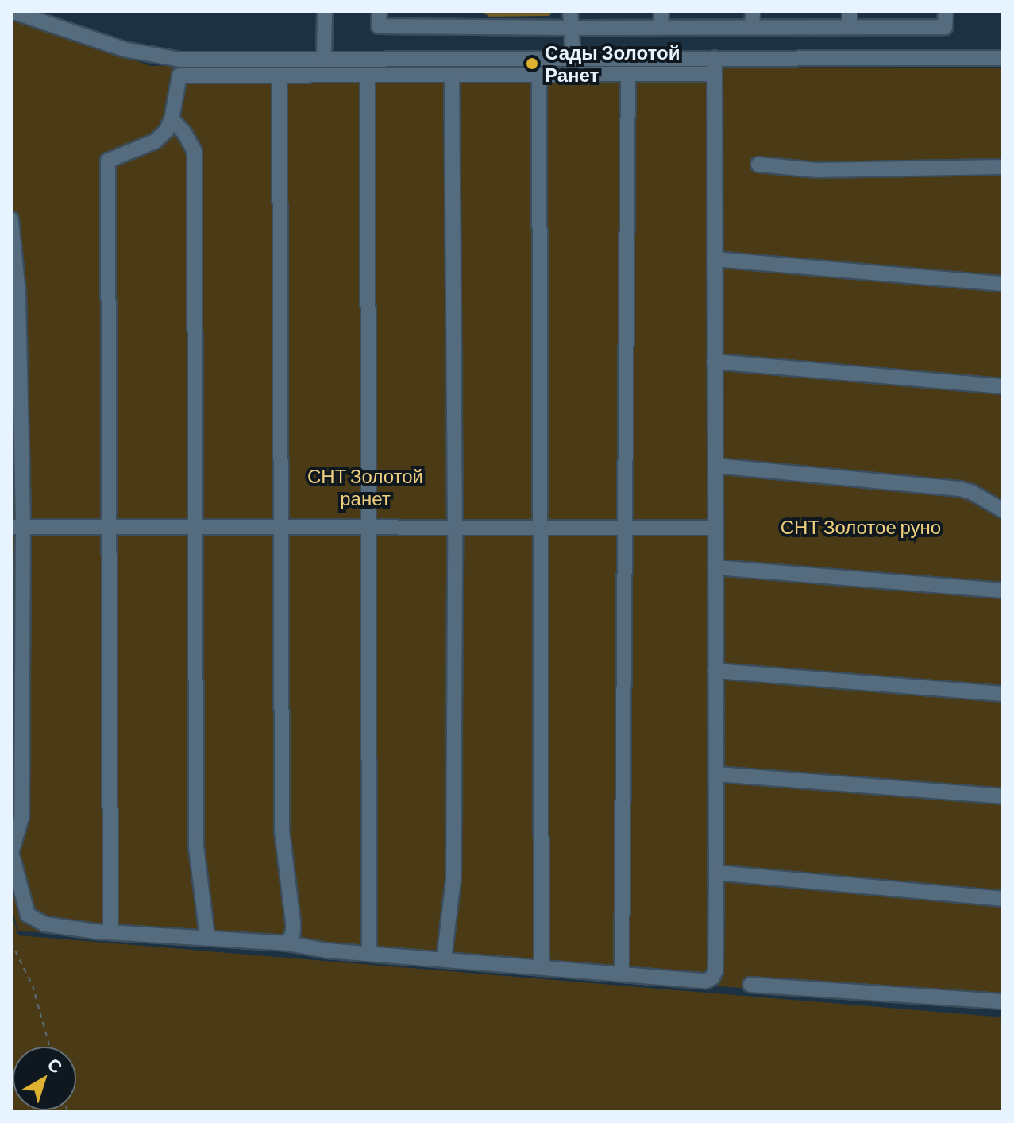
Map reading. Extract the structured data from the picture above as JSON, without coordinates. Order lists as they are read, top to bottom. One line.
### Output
{"parks":["СНТ Золотой ранет","СНТ Золотое руно"],"places":["Сады Золотой Ранет"],"north":"top right"}
